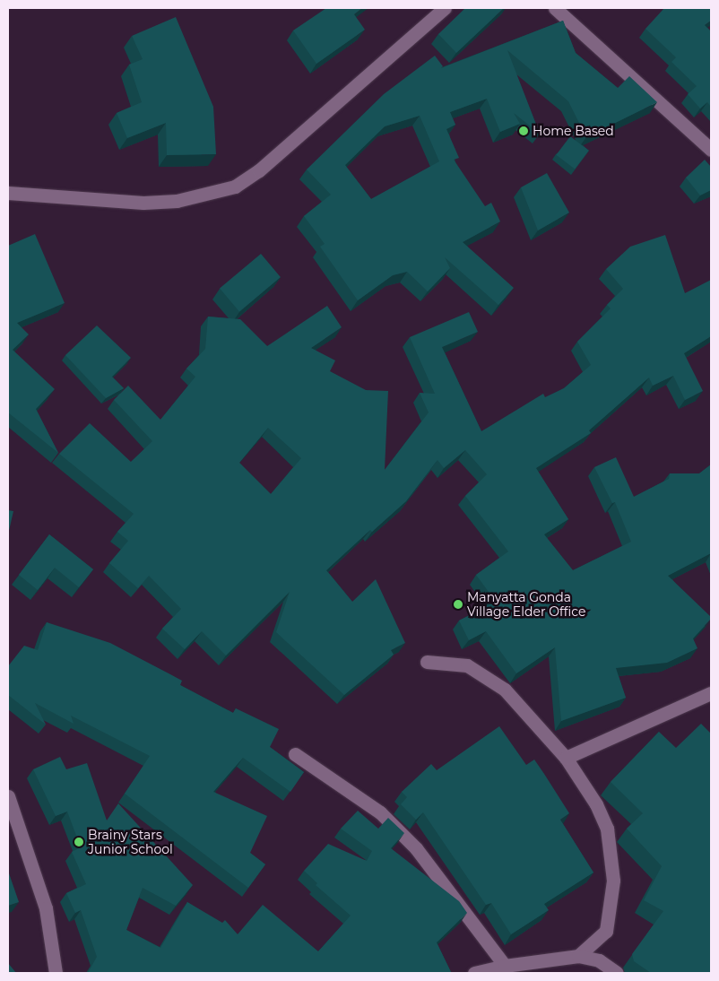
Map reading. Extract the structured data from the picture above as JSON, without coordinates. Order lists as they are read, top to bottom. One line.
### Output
{"places":["Home Based","Manyatta Gonda Village Elder Office","Brainy Stars Junior School"]}
